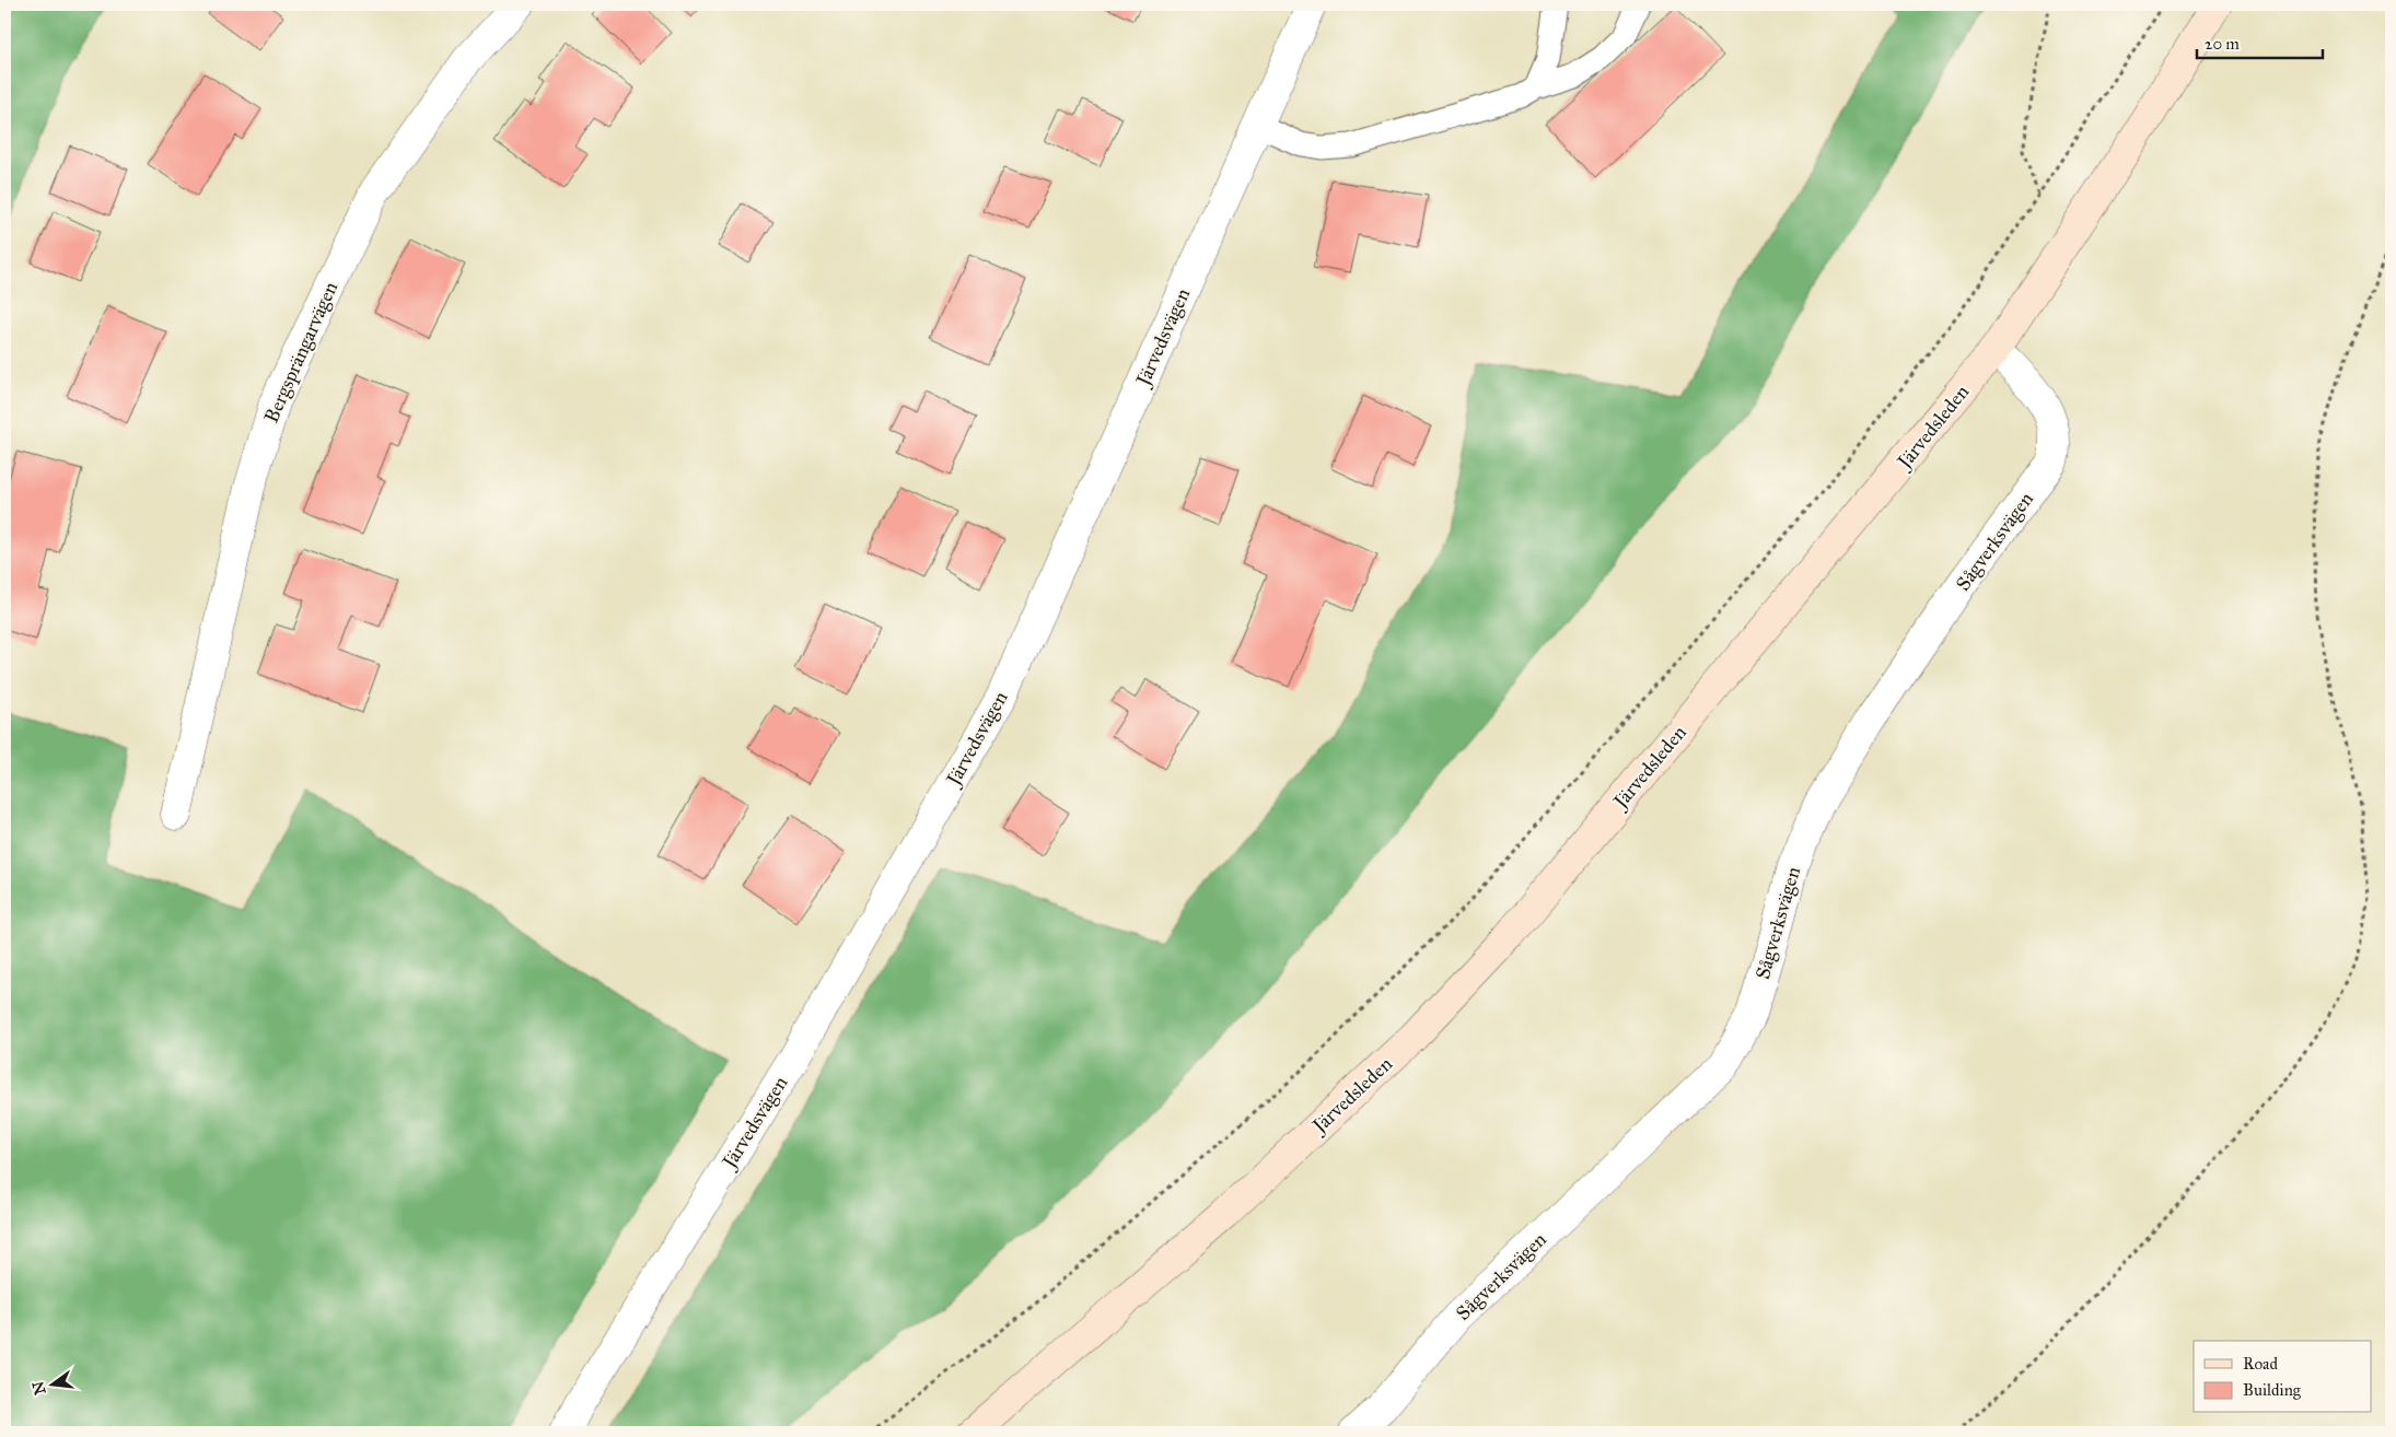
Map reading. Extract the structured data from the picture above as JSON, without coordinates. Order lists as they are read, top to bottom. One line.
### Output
{"streets":{"main road":["Järvedsleden"],"street":["Järvedsvägen","Bergsprängarvägen","Sågverksvägen"]},"crossings":[["Järvedsleden","Sågverksvägen"]],"legend":["Road","Building"],"scale_bar":"20 m","north":"left"}
